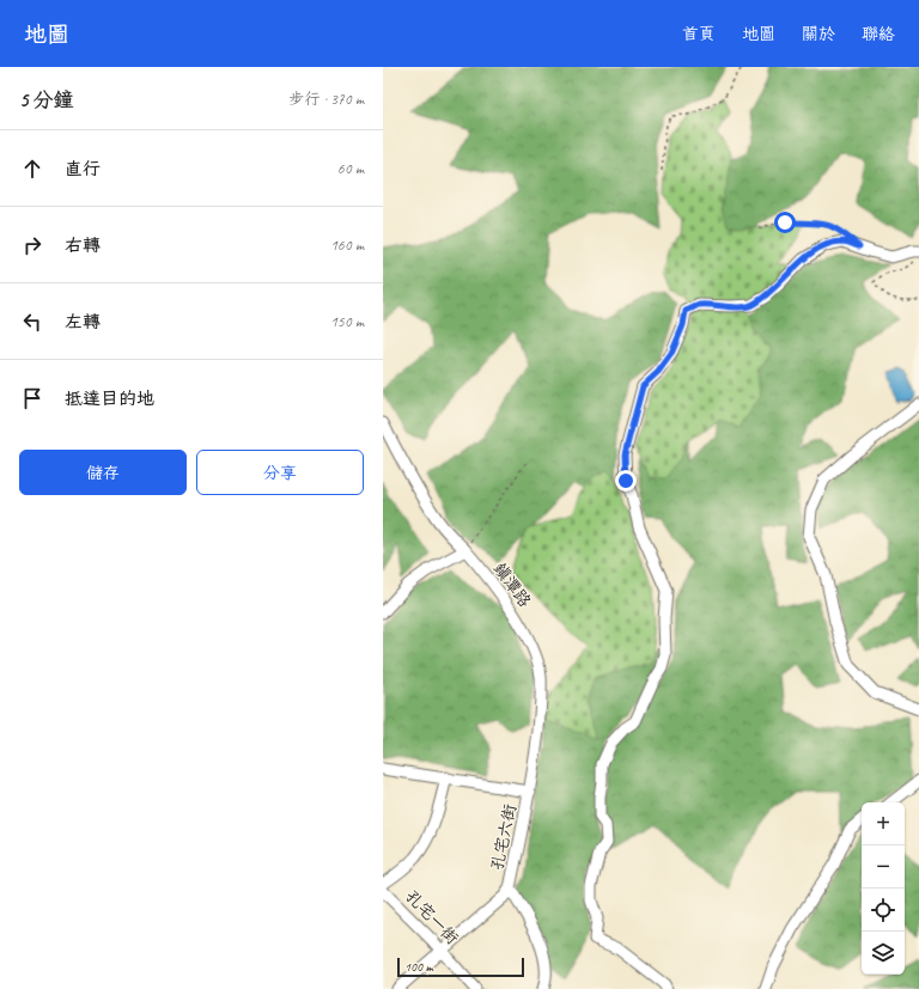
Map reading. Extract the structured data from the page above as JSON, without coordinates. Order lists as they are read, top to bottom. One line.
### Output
{"streets":{"street":["鎮潭路","孔宅六街","孔宅一街"]},"crossings":[["鎮潭路","孔宅六街"],["孔宅六街","孔宅一街"]],"scale_bar":"100 m","page":{"header":"地圖","nav":["首頁","地圖","關於","聯絡"],"heading":["5 分鐘","步行 · 370 m"],"list":[["直行","60 m"],["右轉","160 m"],["左轉","150 m"],"抵達目的地"],"buttons":["儲存","分享"],"map_buttons":["+","−"],"scale":"100 m"}}
